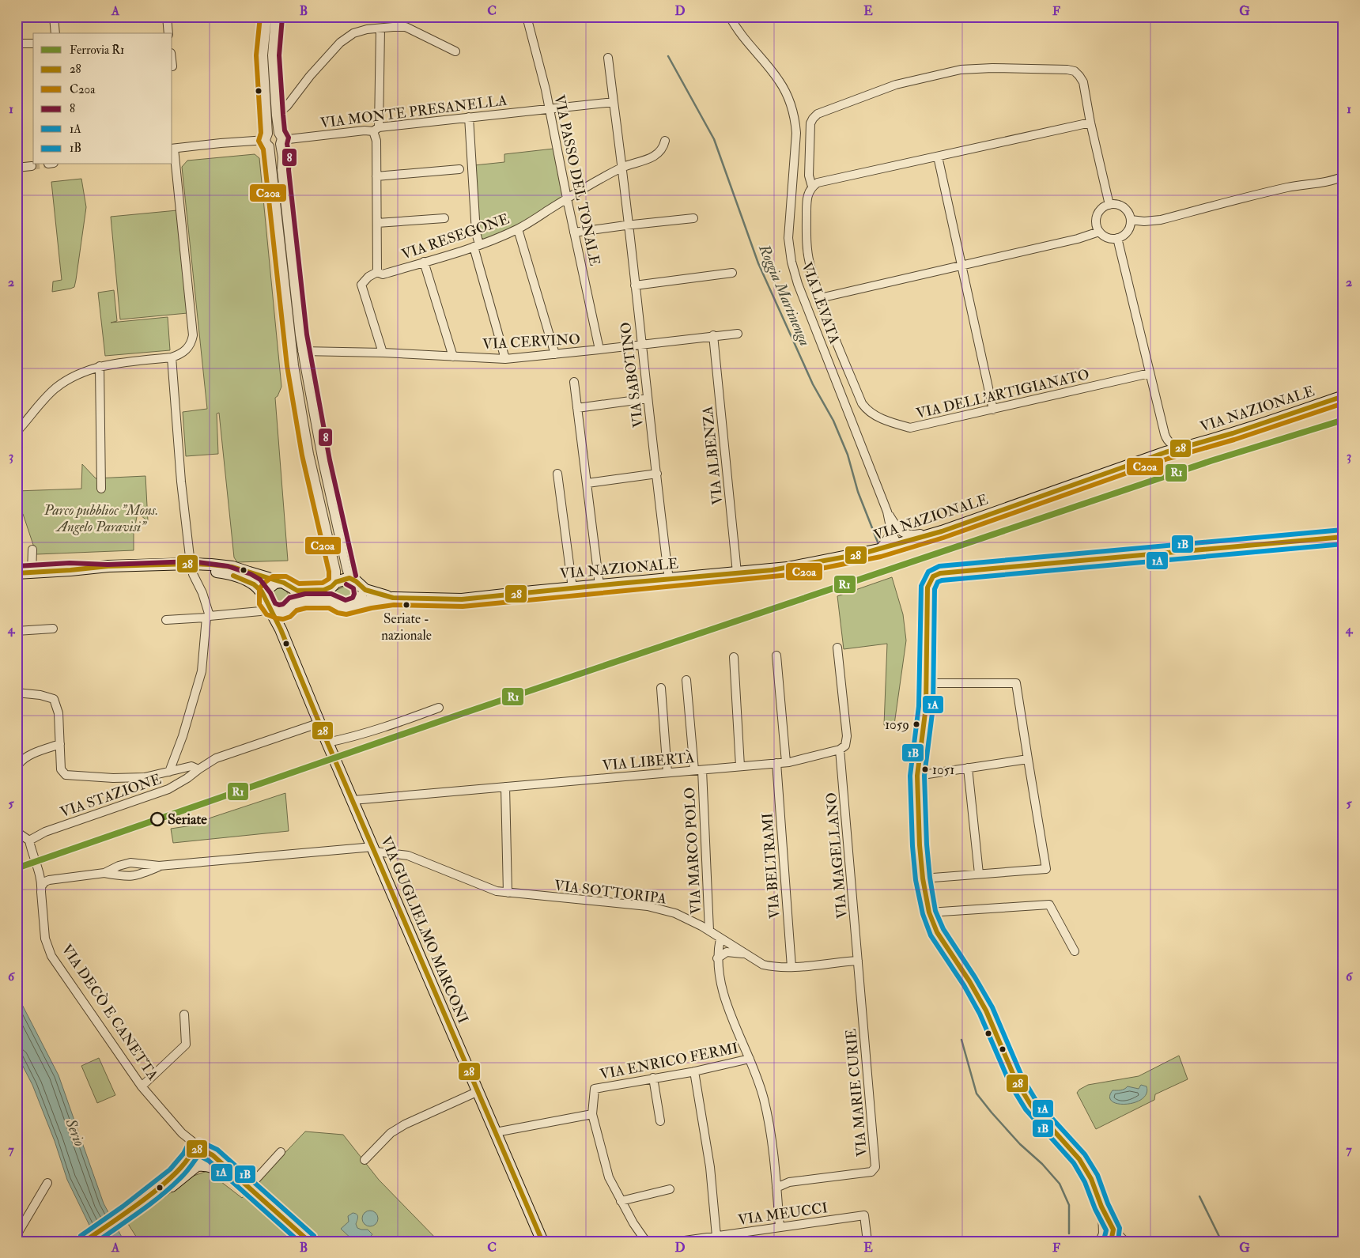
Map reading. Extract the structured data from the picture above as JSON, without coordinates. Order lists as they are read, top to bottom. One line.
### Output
{"streets":{"main road":["VIA NAZIONALE","VIA GUGLIELMO MARCONI","VIA DECÒ E CANETTA"],"street":["VIA MONTE PRESANELLA","VIA PASSO DEL TONALE","VIA RESEGONE","VIA LEVATA","VIA CERVINO","VIA SABOTINO","VIA DELL'ARTIGIANATO","VIA ALBENZA","VIA LIBERTÀ","VIA STAZIONE","VIA MARCO POLO","VIA MAGELLANO","VIA BELTRAMI","VIA SOTTORIPA","VIA ENRICO FERMI","VIA MARIE CURIE","VIA MEUCCI"]},"crossings":[["VIA MONTE PRESANELLA","VIA PASSO DEL TONALE"],["VIA MONTE PRESANELLA","VIA SABOTINO"],["VIA PASSO DEL TONALE","VIA RESEGONE"],["VIA PASSO DEL TONALE","VIA CERVINO"],["VIA RESEGONE","VIA SABOTINO"],["VIA LEVATA","VIA NAZIONALE"],["VIA CERVINO","VIA SABOTINO"],["VIA CERVINO","VIA ALBENZA"],["VIA SABOTINO","VIA NAZIONALE"],["VIA NAZIONALE","VIA ALBENZA"],["VIA NAZIONALE","VIA GUGLIELMO MARCONI"],["VIA LIBERTÀ","VIA MARCO POLO"],["VIA LIBERTÀ","VIA MAGELLANO"],["VIA LIBERTÀ","VIA BELTRAMI"],["VIA LIBERTÀ","VIA GUGLIELMO MARCONI"],["VIA STAZIONE","VIA GUGLIELMO MARCONI"],["VIA STAZIONE","VIA DECÒ E CANETTA"],["VIA MARCO POLO","VIA SOTTORIPA"],["VIA MAGELLANO","VIA SOTTORIPA"],["VIA MAGELLANO","VIA MARIE CURIE"],["VIA BELTRAMI","VIA SOTTORIPA"],["VIA SOTTORIPA","VIA GUGLIELMO MARCONI"],["VIA SOTTORIPA","VIA MARIE CURIE"]],"water":["Roggia Martinenga","Serio"],"parks":["Parco pubblioc \"Mons. Angelo Paravisi\""],"places":["Seriate - nazionale","1059","1051","Seriate"],"lines":["transit line C20a","transit line 8","transit line 28","rail line R1","transit line 1B","transit line 1A"],"legend":["Ferrovia R1","28","C20a","8","1A","1B"],"grid":{"columns":["A","B","C","D","E","F","G"],"rows":["1","2","3","4","5","6","7"]}}
